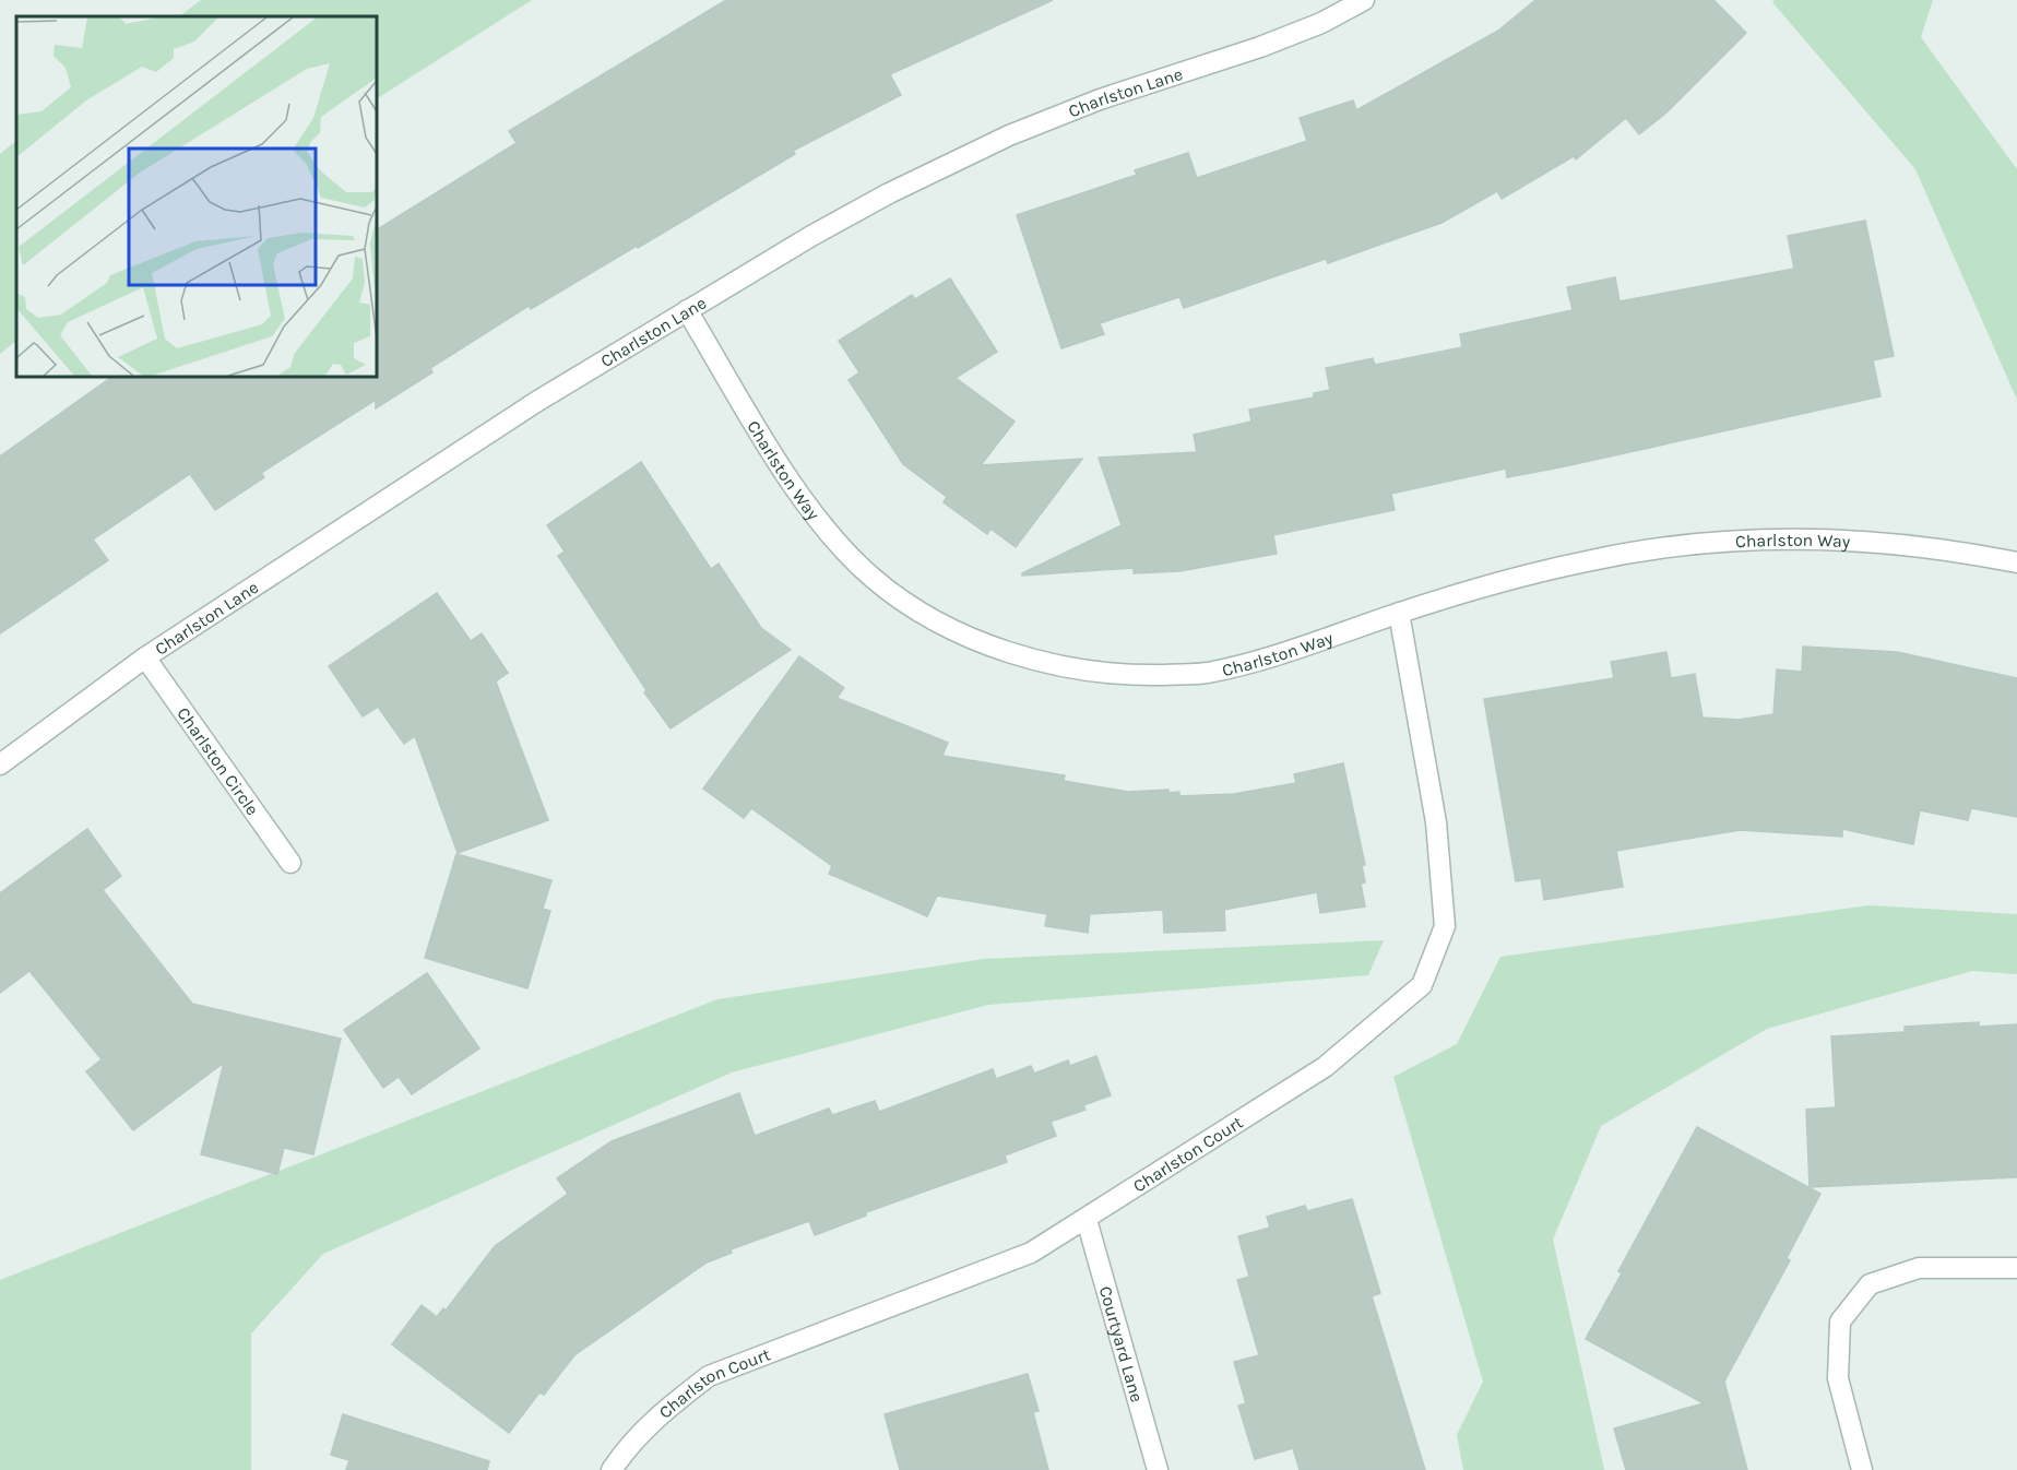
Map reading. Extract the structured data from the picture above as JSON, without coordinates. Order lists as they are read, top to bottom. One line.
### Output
{"streets":{"street":["Charlston Lane","Charlston Way","Charlston Circle","Charlston Court","Courtyard Lane"]},"crossings":[["Charlston Lane","Charlston Way"],["Charlston Lane","Charlston Circle"],["Charlston Way","Charlston Court"],["Charlston Court","Courtyard Lane"]]}
